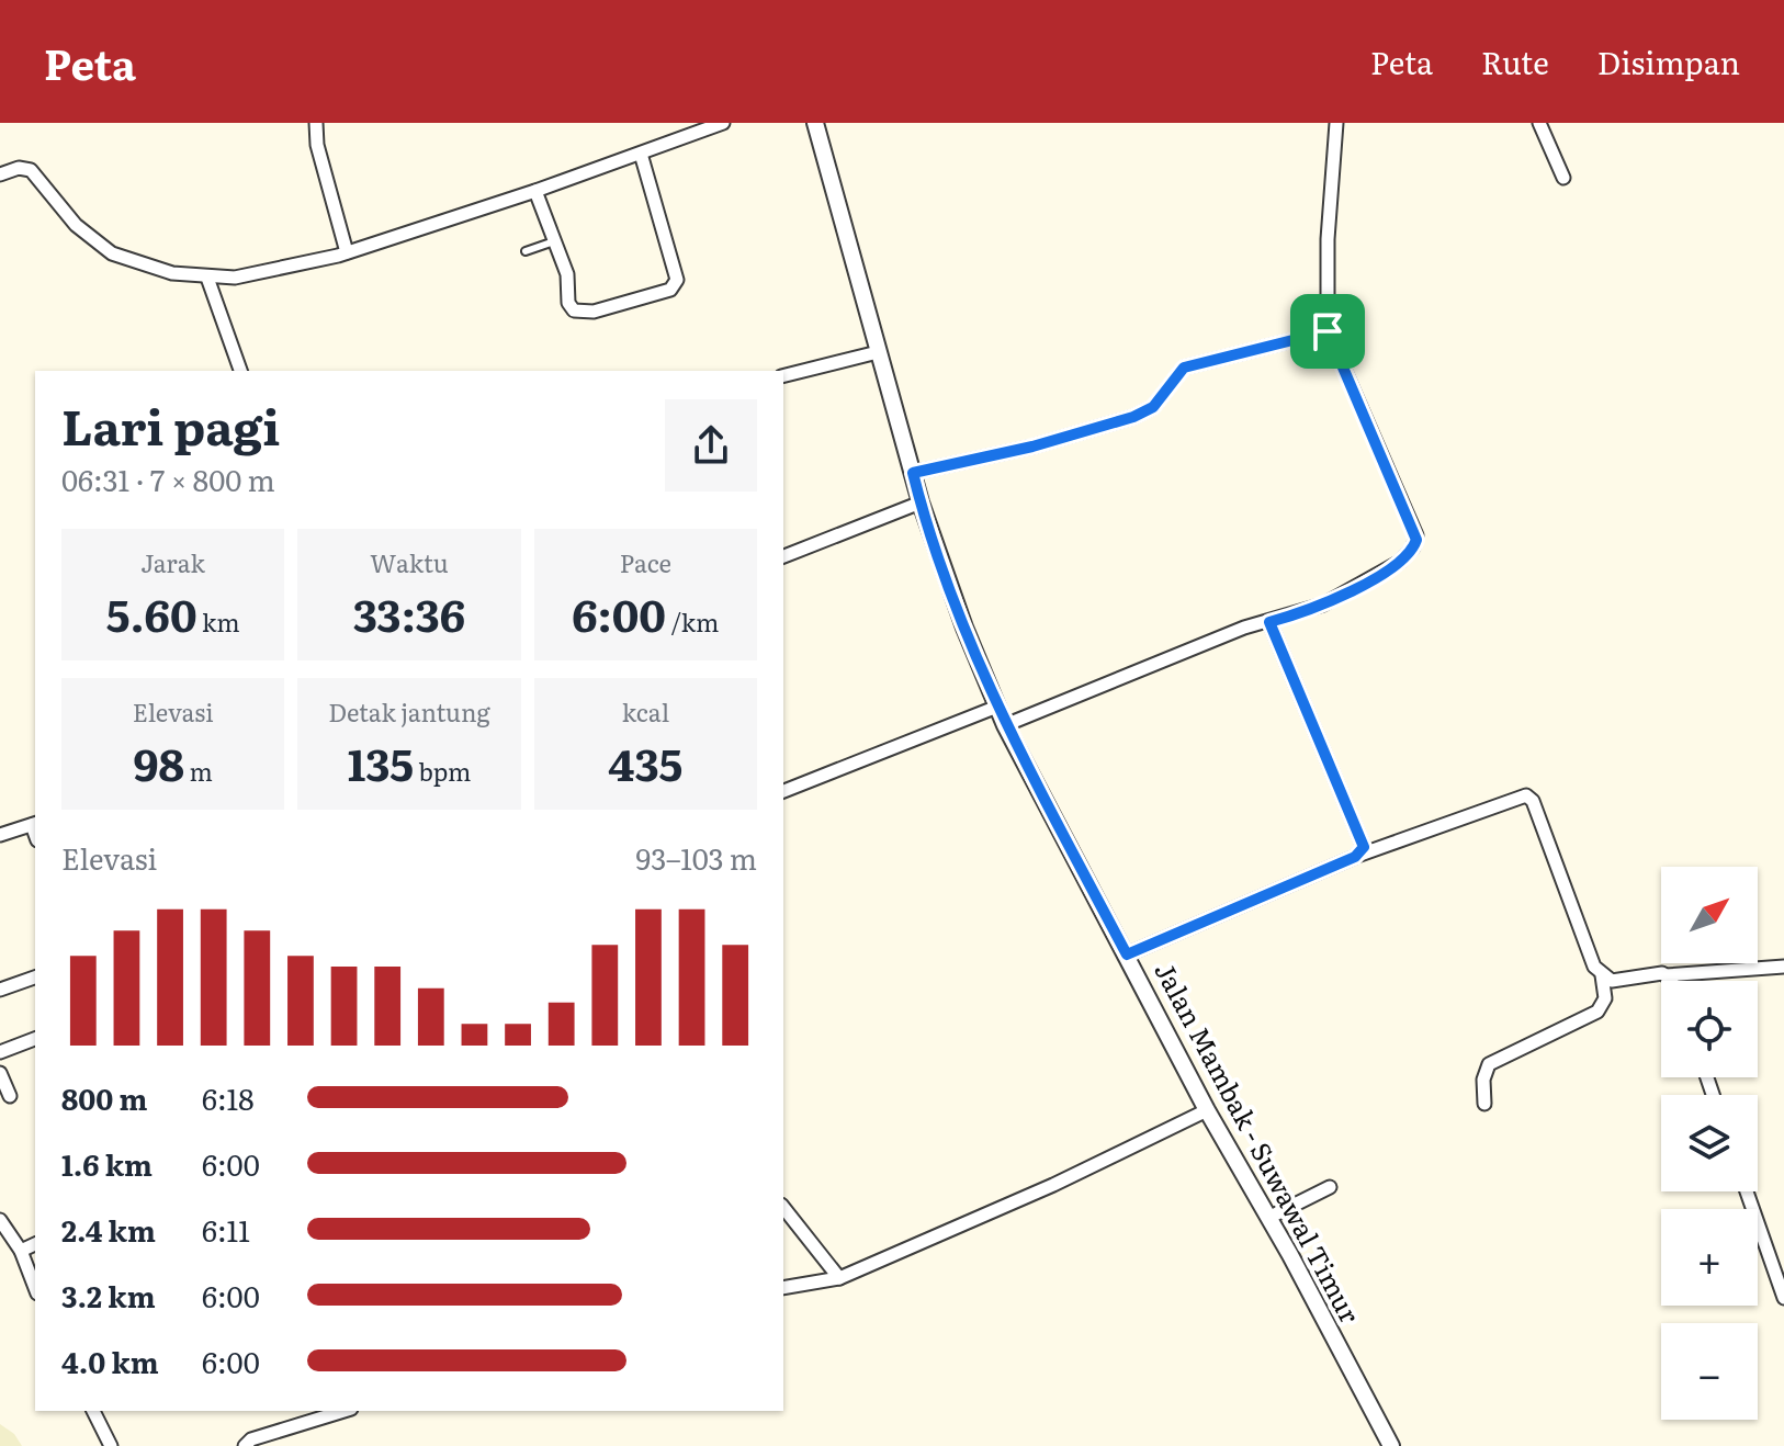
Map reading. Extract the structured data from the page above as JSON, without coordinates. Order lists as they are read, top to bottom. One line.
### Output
{"streets":{"street":["Jalan Mambak - Suwawal Timur"]},"north":"top right","page":{"header":"Peta","nav":["Peta","Rute","Disimpan"],"heading":["Lari pagi","06:31 · 7 × 800 m"],"stats":[["Jarak","5.60 km"],["Waktu","33:36"],["Pace","6:00 /km"],["Elevasi","98 m"],["Detak jantung","135 bpm"],["kcal","435"]],"chart":["Elevasi","93–103 m"],"map_buttons":["+","−"],"list":[{"name":"800 m","note":"6:18"},{"name":"1.6 km","note":"6:00"},{"name":"2.4 km","note":"6:11"},{"name":"3.2 km","note":"6:00"},{"name":"4.0 km","note":"6:00"}]}}
